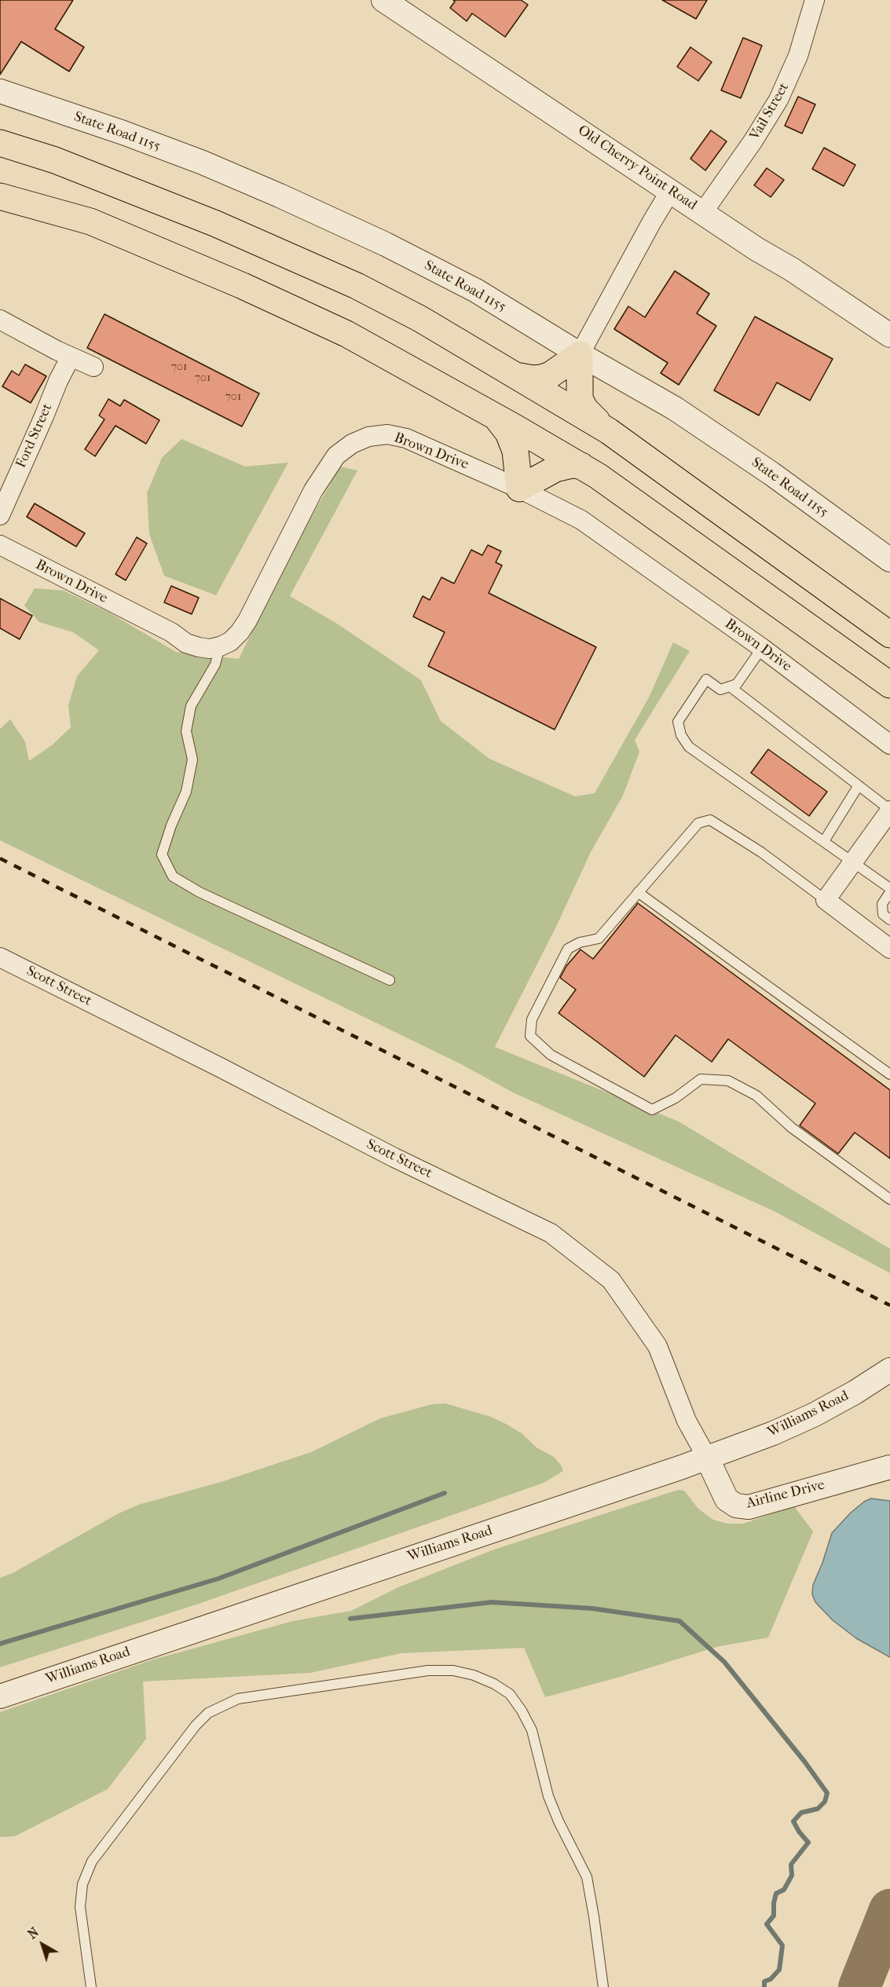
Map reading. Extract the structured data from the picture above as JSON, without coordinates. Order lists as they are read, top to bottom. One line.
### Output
{"streets":{"street":["Vail Street","State Road 1155","Old Cherry Point Road","Ford Street","Brown Drive","Scott Street","Williams Road","Airline Drive"]},"crossings":[["Vail Street","Old Cherry Point Road"],["Scott Street","Williams Road"],["Scott Street","Airline Drive"],["Williams Road","Airline Drive"]],"house_numbers":["701","701","701"],"north":"top left"}
